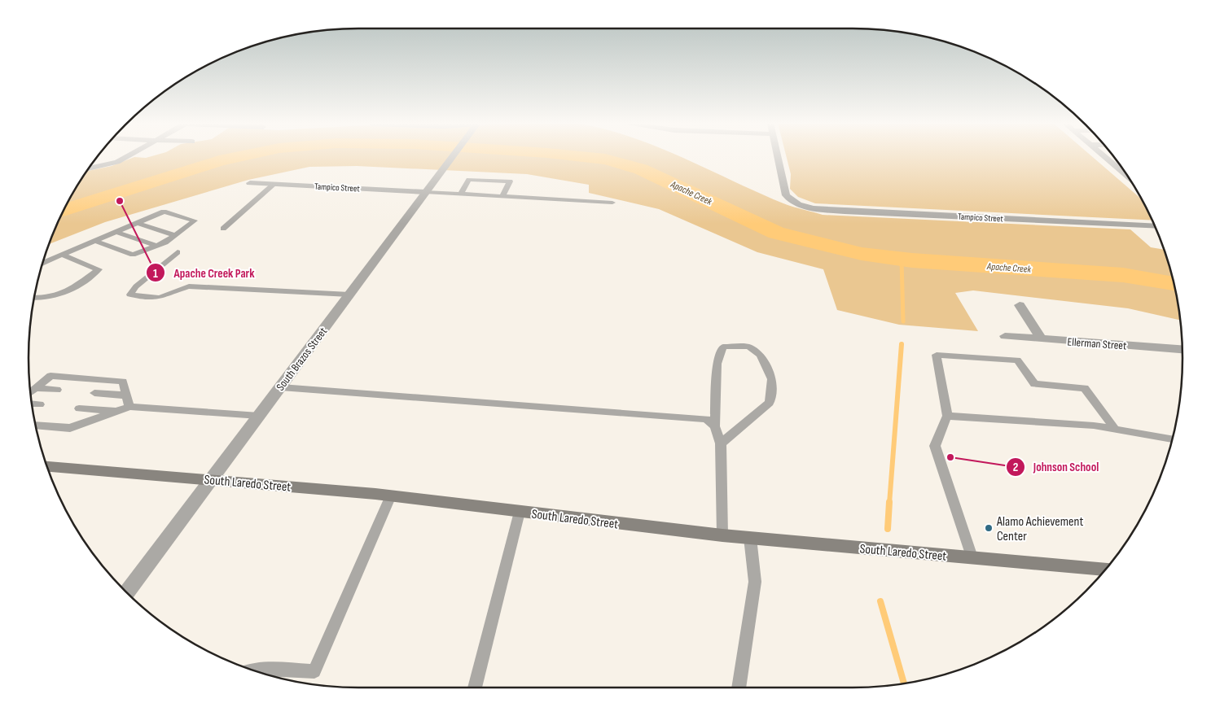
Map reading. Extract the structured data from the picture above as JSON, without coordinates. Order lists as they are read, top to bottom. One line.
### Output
{"streets":{"main road":["South Laredo Street"],"street":["Tampico Street","Ellerman Street","South Brazos Street"]},"crossings":[["Tampico Street","South Brazos Street"],["South Brazos Street","South Laredo Street"]],"water":["Apache Creek"],"places":["Apache Creek Park","Johnson School","Alamo Achievement Center"]}
